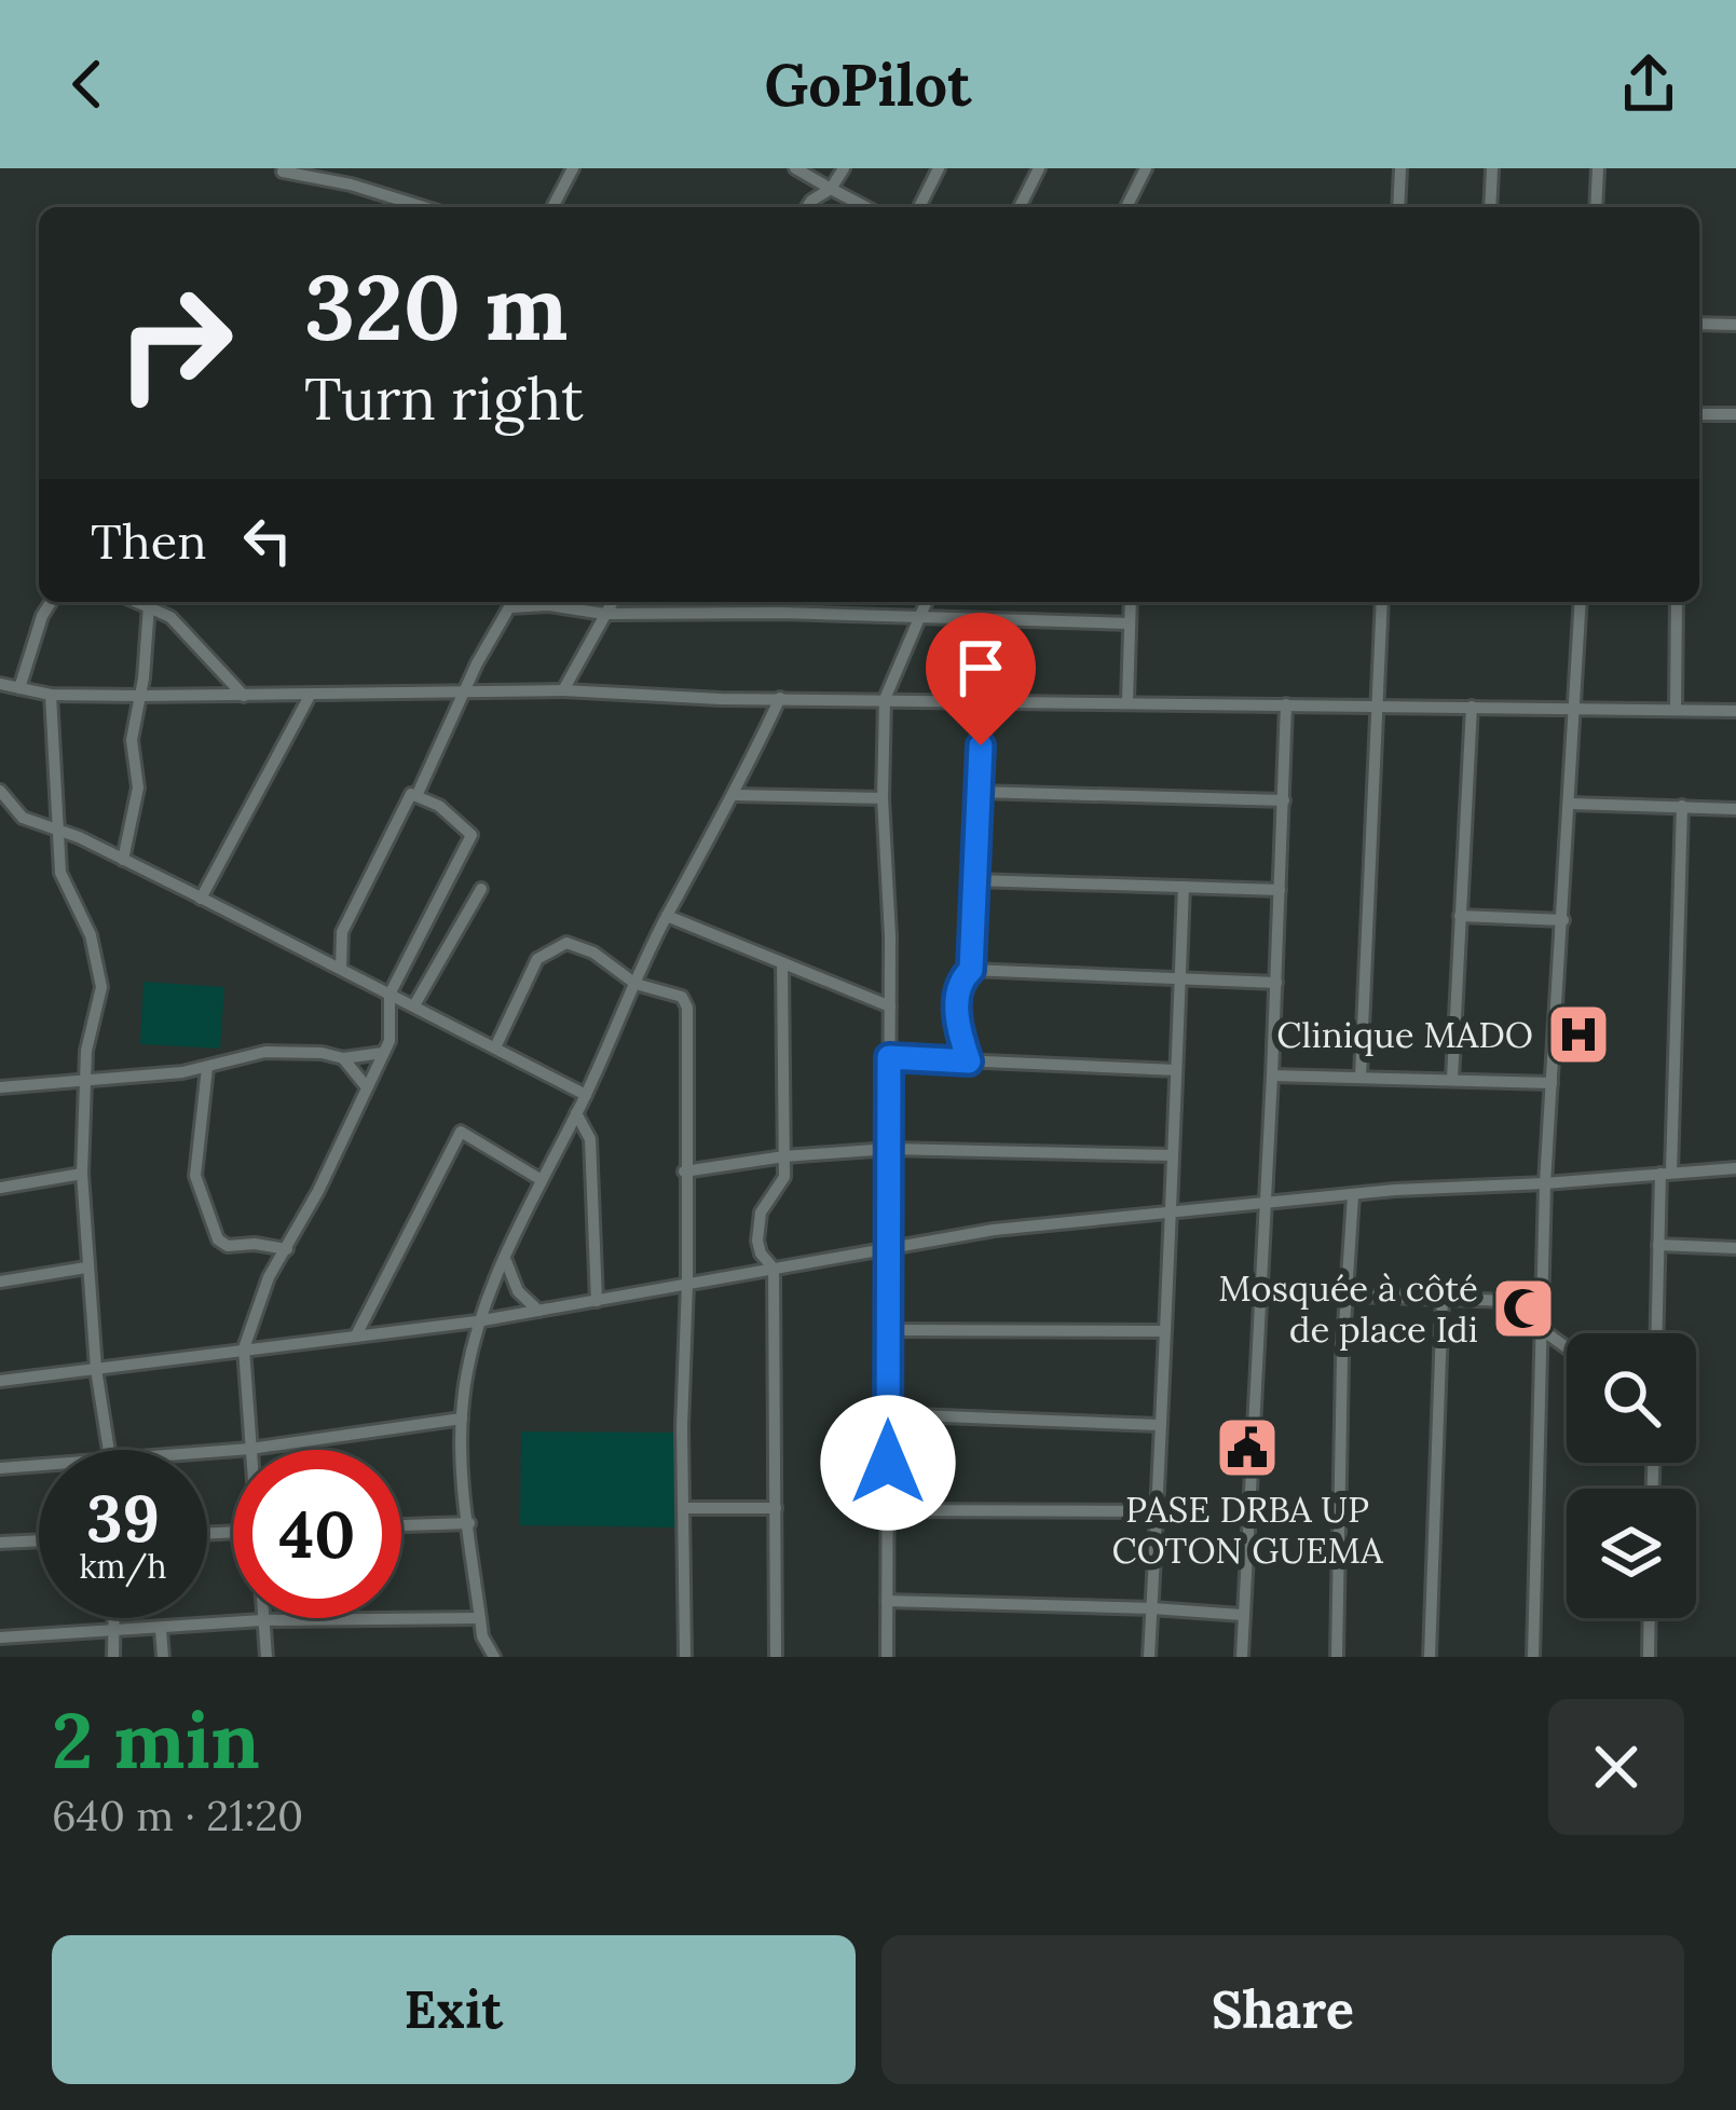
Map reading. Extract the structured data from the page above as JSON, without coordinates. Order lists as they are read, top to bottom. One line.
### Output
{"places":{"hospital":["Clinique MADO"],"mosque":["Mosquée à côté de place Idi"],"public building":["PASE DRBA UP COTON GUEMA"]},"page":{"header":"GoPilot","turn":["320 m","Turn right"],"then":"Then","speed":"39 km/h","limit":"40","heading":["2 min","640 m · 21:20"],"buttons":["Exit","Share"]}}
